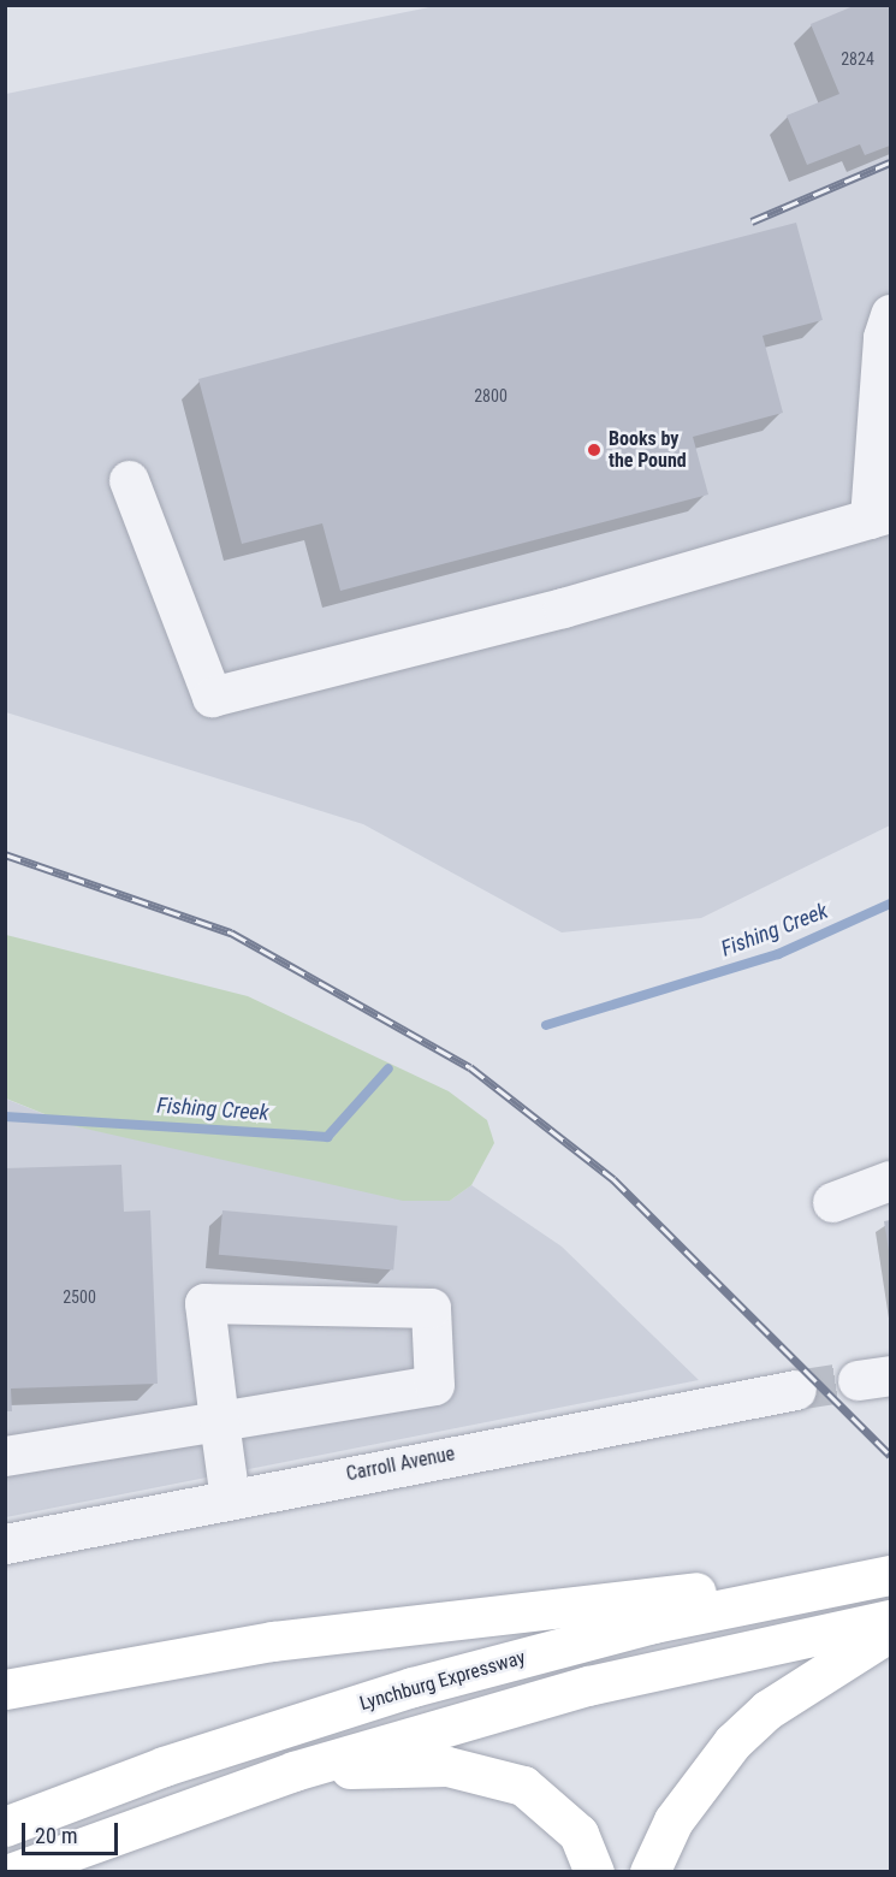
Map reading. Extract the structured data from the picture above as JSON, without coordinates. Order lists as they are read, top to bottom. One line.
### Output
{"streets":{"highway":["Lynchburg Expressway"],"street":["Carroll Avenue"]},"water":["Fishing Creek"],"places":["Books by the Pound"],"house_numbers":["2824","2800","2500"],"scale_bar":"20 m"}
